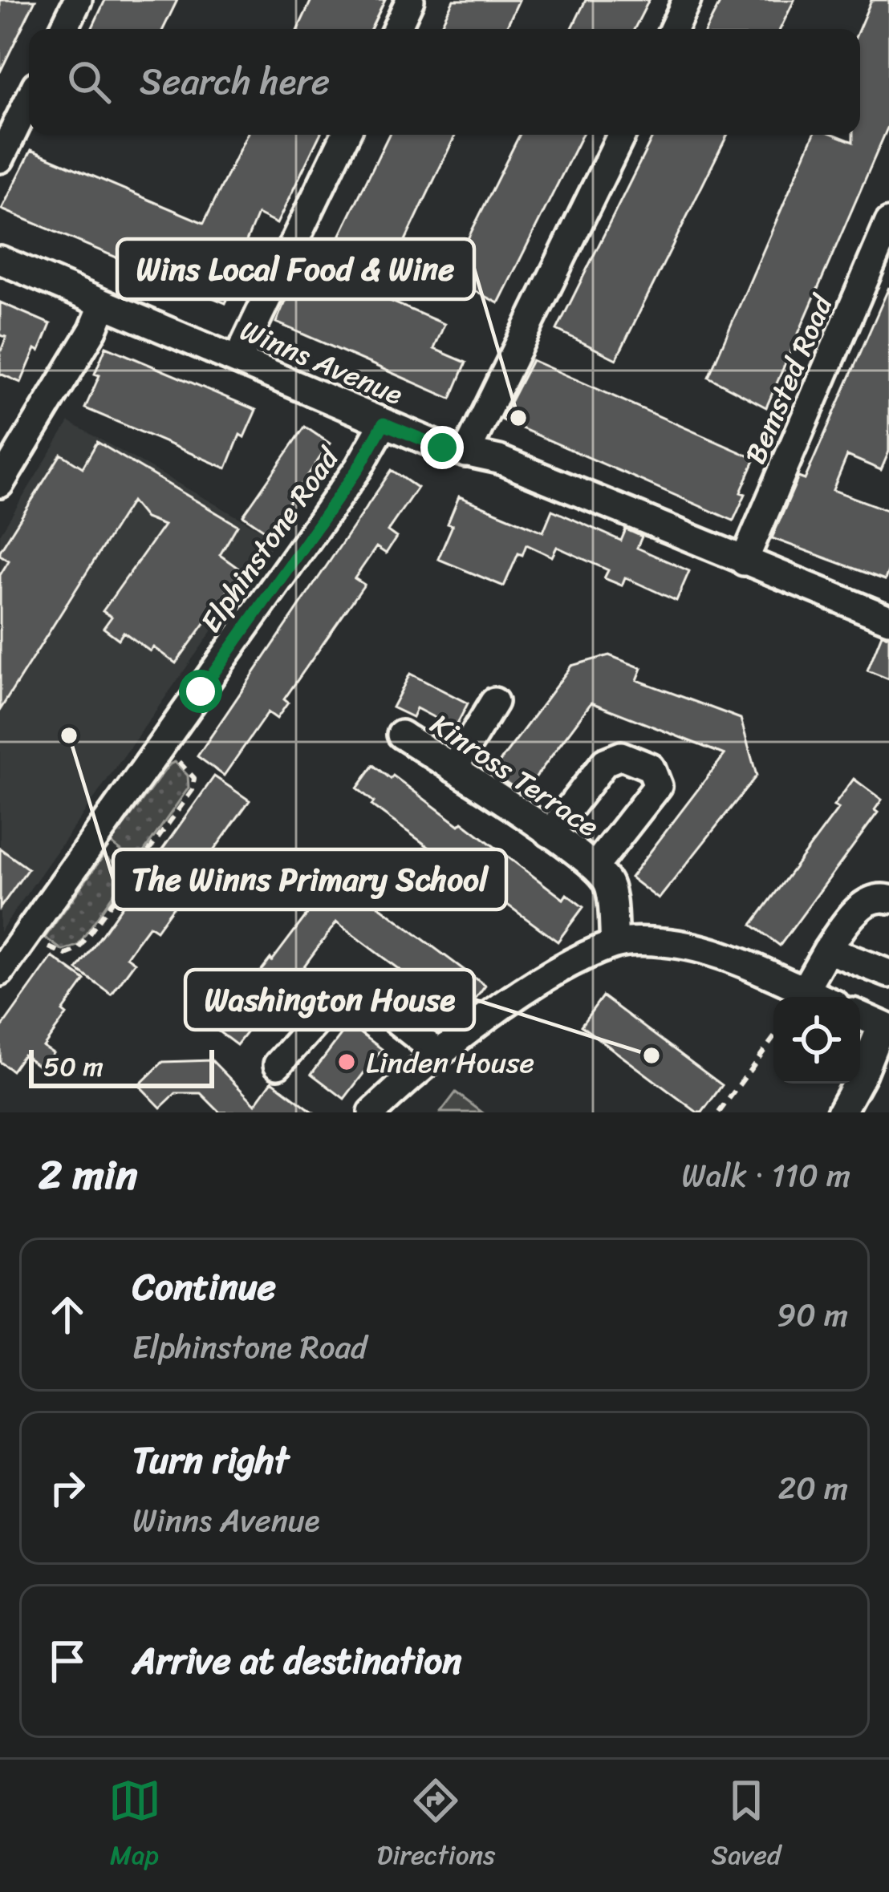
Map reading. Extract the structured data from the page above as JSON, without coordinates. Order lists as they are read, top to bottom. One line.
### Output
{"streets":{"street":["Winns Avenue","Bemsted Road","Elphinstone Road","Kinross Terrace"]},"crossings":[["Winns Avenue","Bemsted Road"],["Winns Avenue","Elphinstone Road"]],"places":["Wins Local Food & Wine","The Winns Primary School","Washington House","Linden House"],"scale_bar":"50 m","page":{"search":"Search here","scale":"50 m","heading":["2 min","Walk · 110 m"],"list":[["Continue","Elphinstone Road","90 m"],["Turn right","Winns Avenue","20 m"],"Arrive at destination"],"nav":["Map","Directions","Saved"]}}
